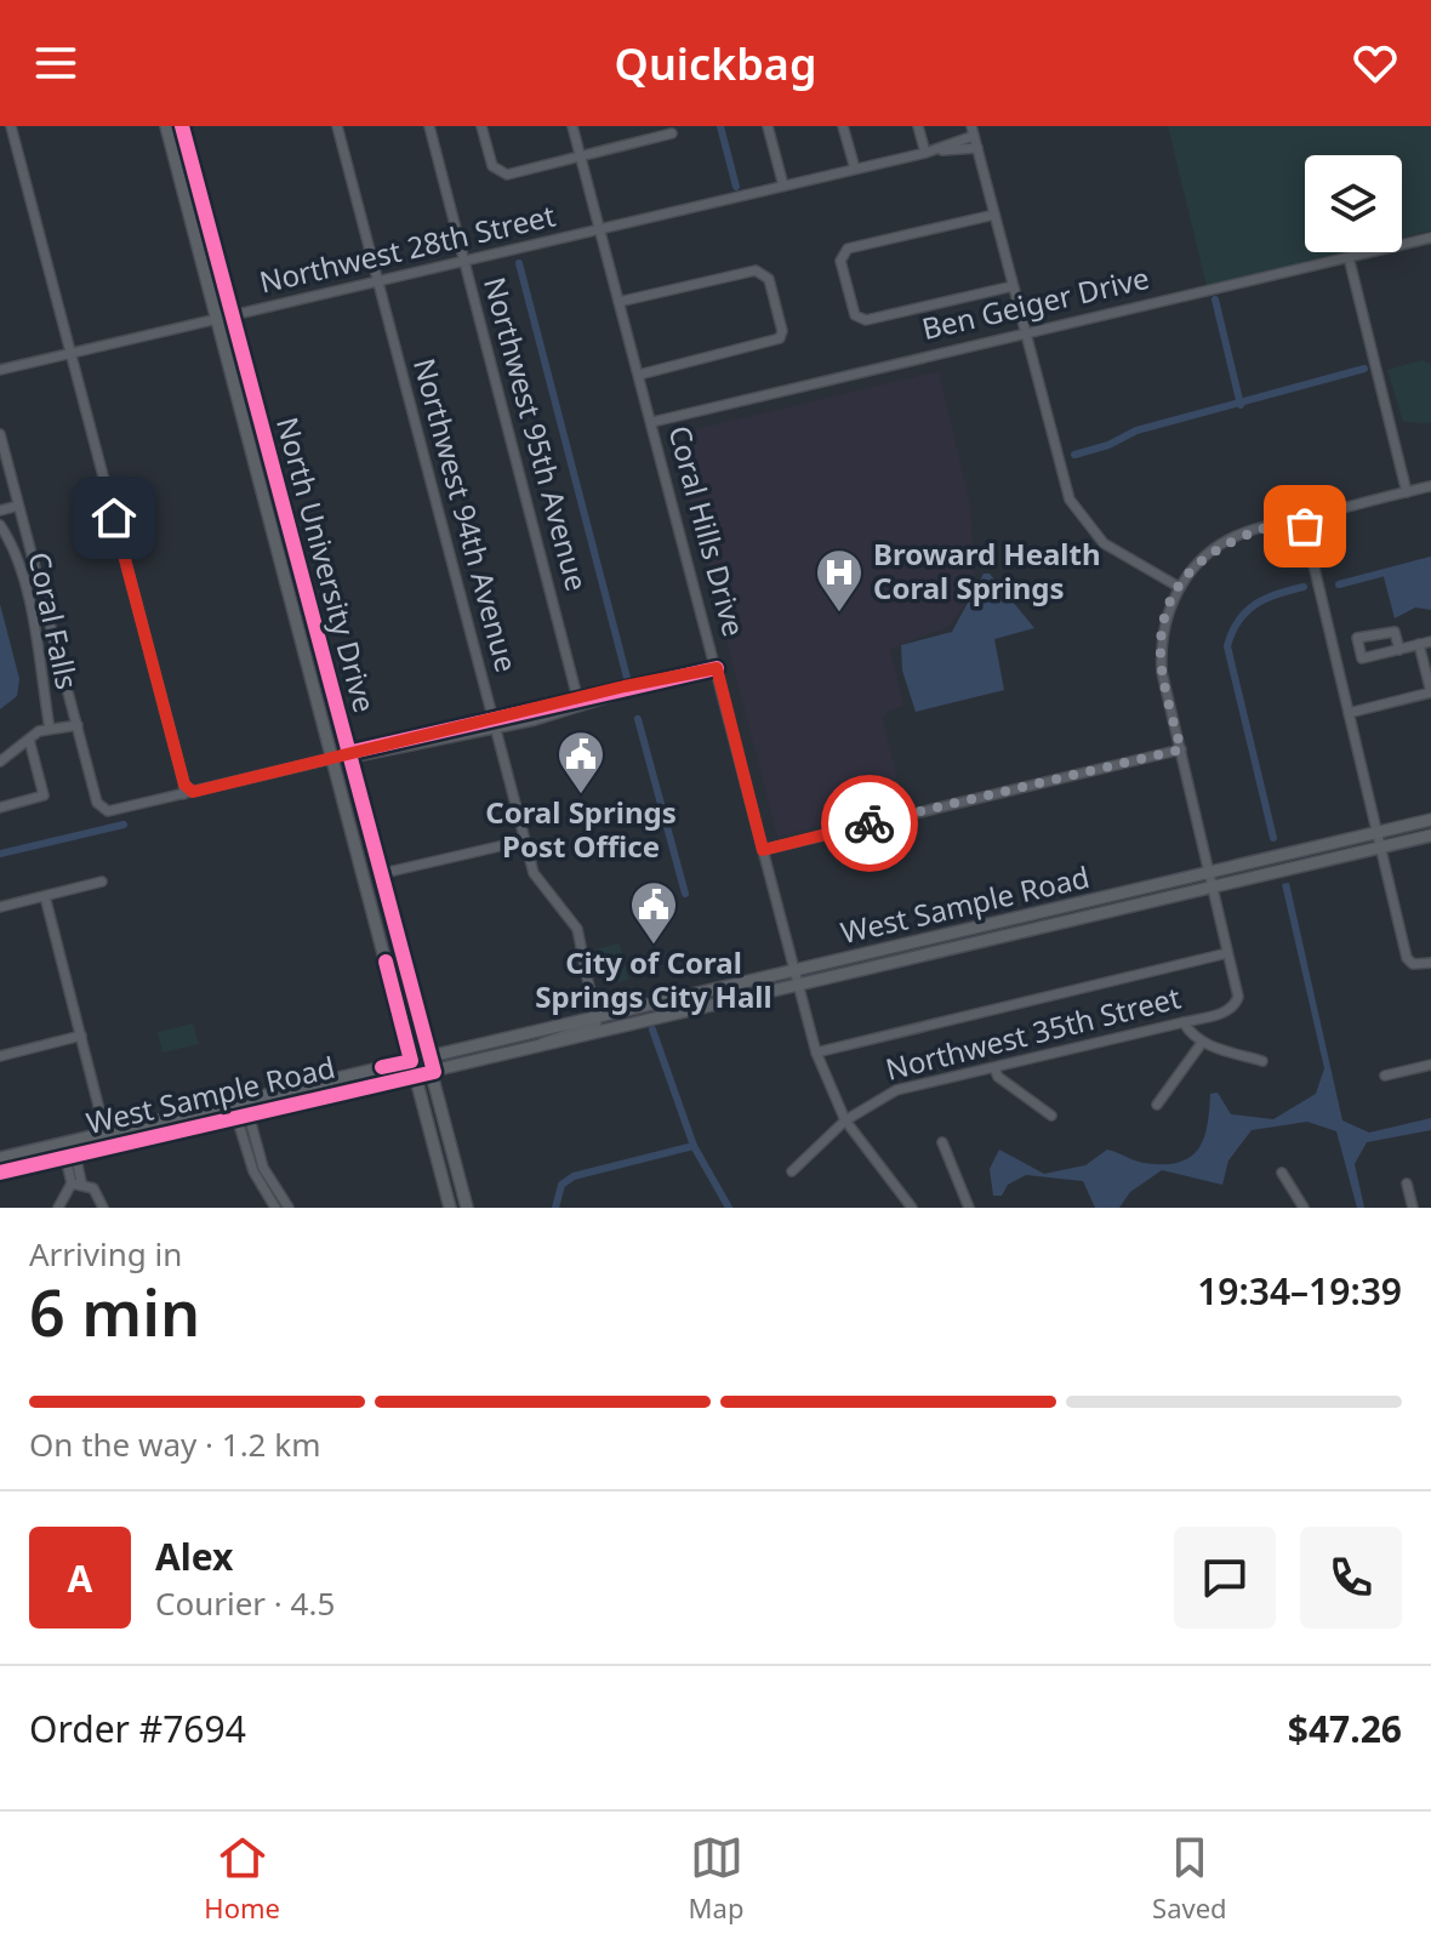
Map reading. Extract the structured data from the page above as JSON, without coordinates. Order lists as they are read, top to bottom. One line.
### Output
{"streets":{"main road":["North University Drive","West Sample Road"],"street":["Northwest 28th Street","Ben Geiger Drive","Northwest 95th Avenue","Northwest 94th Avenue","Coral Hills Drive","Coral Falls","Northwest 35th Street"]},"crossings":[["Northwest 28th Street","Northwest 95th Avenue"],["Northwest 28th Street","Northwest 94th Avenue"],["Northwest 28th Street","Coral Hills Drive"],["Northwest 28th Street","North University Drive"],["Ben Geiger Drive","Coral Hills Drive"],["Northwest 94th Avenue","West Sample Road"],["Coral Hills Drive","West Sample Road"],["Coral Hills Drive","Northwest 35th Street"],["North University Drive","West Sample Road"]],"places":{"hospital":["Broward Health Coral Springs"],"public building":["Coral Springs Post Office","City of Coral Springs City Hall"]},"page":{"header":"Quickbag","heading":["6 min","Arriving in","19:34–19:39"],"panel":["Alex","Courier · 4.5","Order #7694","$47.26"],"bar":"On the way · 1.2 km","round":"A","tabs":["Home","Map","Saved"]}}
